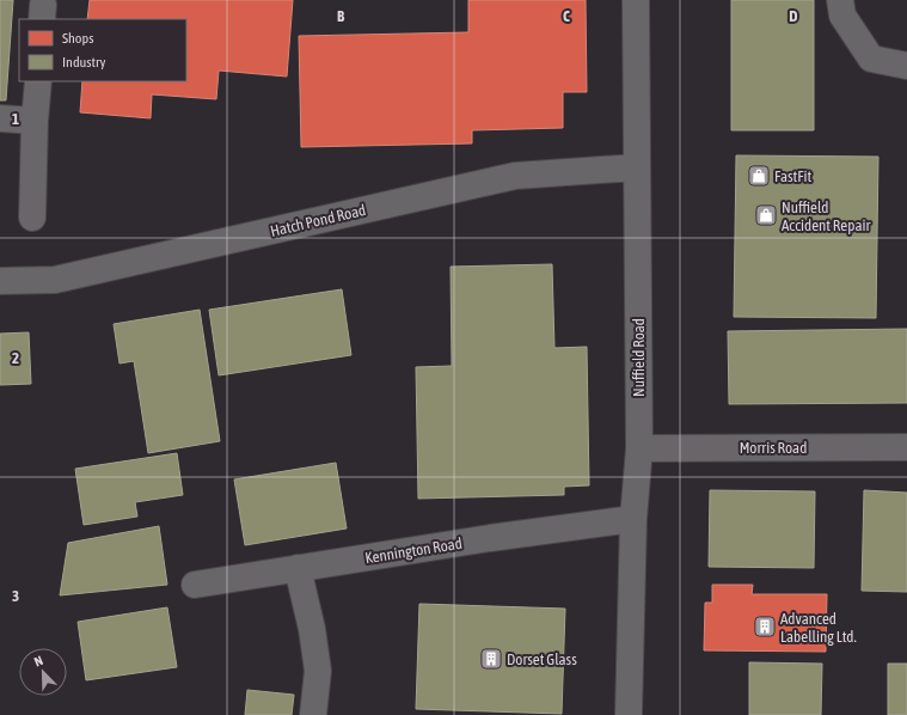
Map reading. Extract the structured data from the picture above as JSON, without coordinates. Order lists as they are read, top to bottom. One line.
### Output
{"streets":{"street":["Hatch Pond Road","Nuffield Road","Morris Road","Kennington Road"]},"crossings":[["Hatch Pond Road","Nuffield Road"],["Nuffield Road","Morris Road"],["Nuffield Road","Kennington Road"]],"places":{"shop":["FastFit","Nuffield Accident Repair"],"building":["Advanced Labelling Ltd.","Dorset Glass"]},"legend":["Shops","Industry"],"north":"top left","grid":{"columns":["B","C","D"],"rows":["1","2","3"]}}
